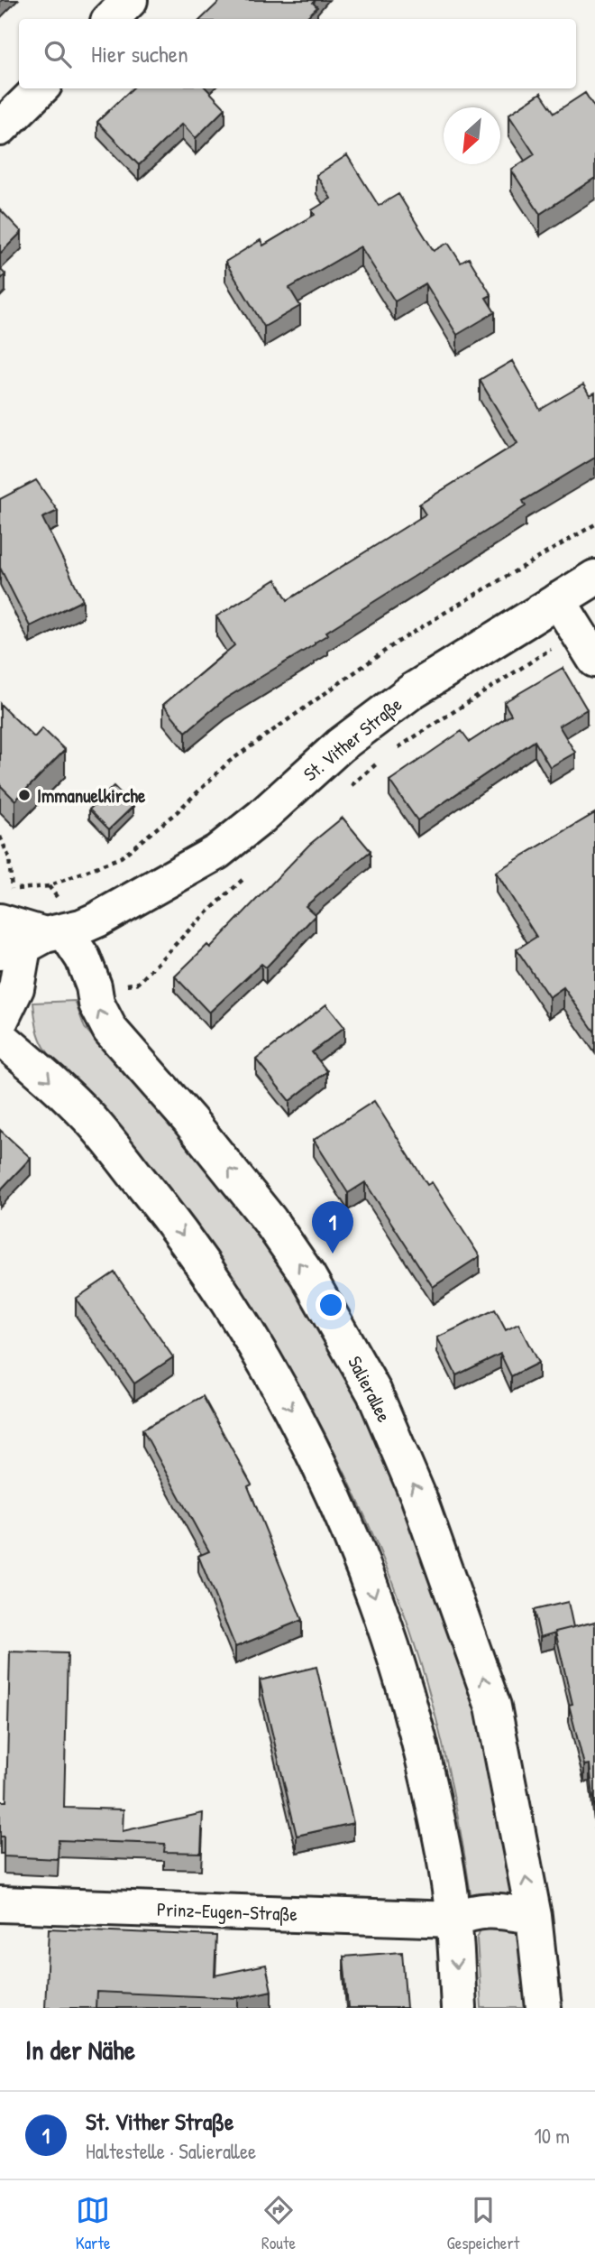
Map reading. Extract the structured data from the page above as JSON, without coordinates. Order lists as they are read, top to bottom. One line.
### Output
{"streets":{"street":["St. Vither Straße","Salierallee","Prinz-Eugen-Straße"]},"crossings":[["St. Vither Straße","Salierallee"]],"places":["Immanuelkirche"],"north":"bottom left","page":{"search":"Hier suchen","pins":"1","heading":"In der Nähe","list":[{"mark":"1","name":"St. Vither Straße","note":"Haltestelle · Salierallee","value":"10 m"}],"nav":["Karte","Route","Gespeichert"]}}
